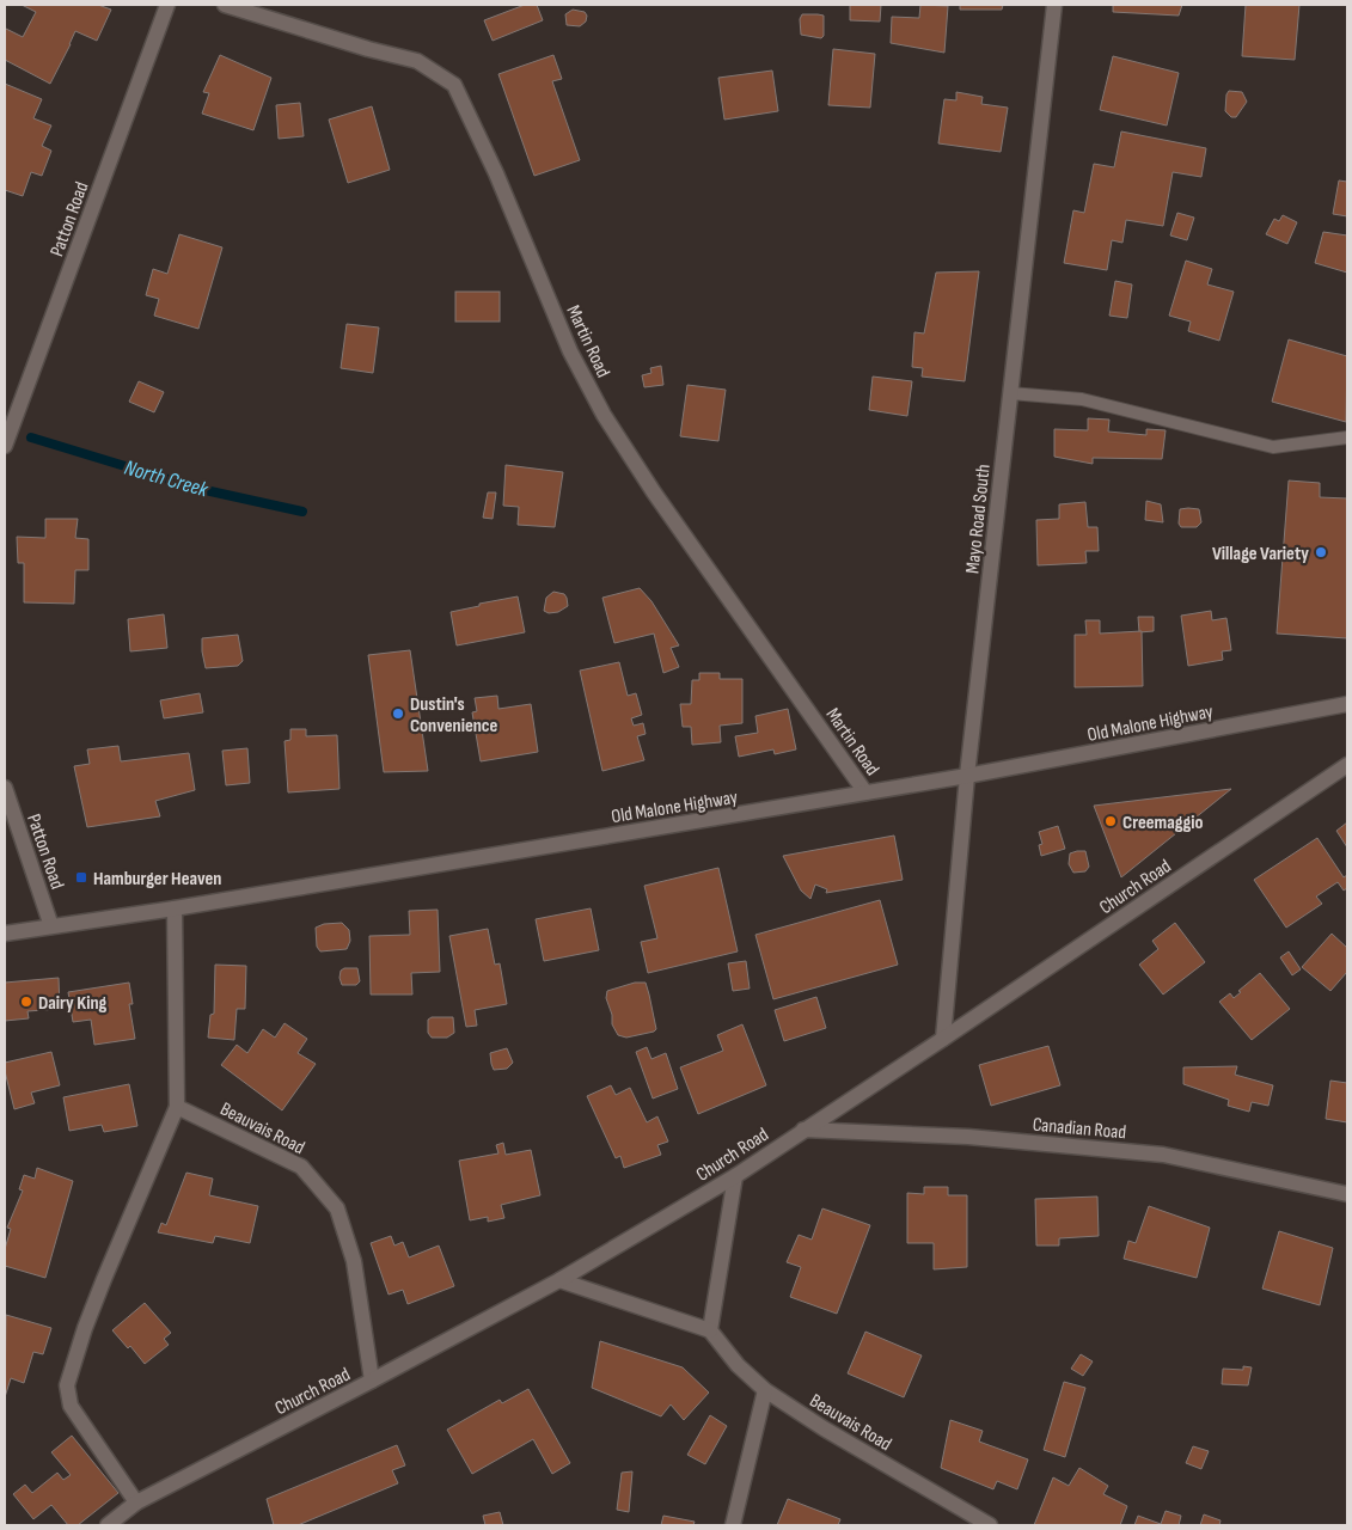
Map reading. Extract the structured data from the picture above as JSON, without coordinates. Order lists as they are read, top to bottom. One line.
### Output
{"streets":{"street":["Patton Road","Martin Road","Mayo Road South","Old Malone Highway","Church Road","Beauvais Road","Canadian Road"]},"crossings":[["Patton Road","Old Malone Highway"],["Martin Road","Old Malone Highway"],["Mayo Road South","Old Malone Highway"],["Mayo Road South","Church Road"],["Church Road","Beauvais Road"],["Church Road","Canadian Road"]],"water":["North Creek"],"places":{"other":["Village Variety","Dustin's Convenience","Creemaggio","Dairy King"],"transit":["Hamburger Heaven"]}}
